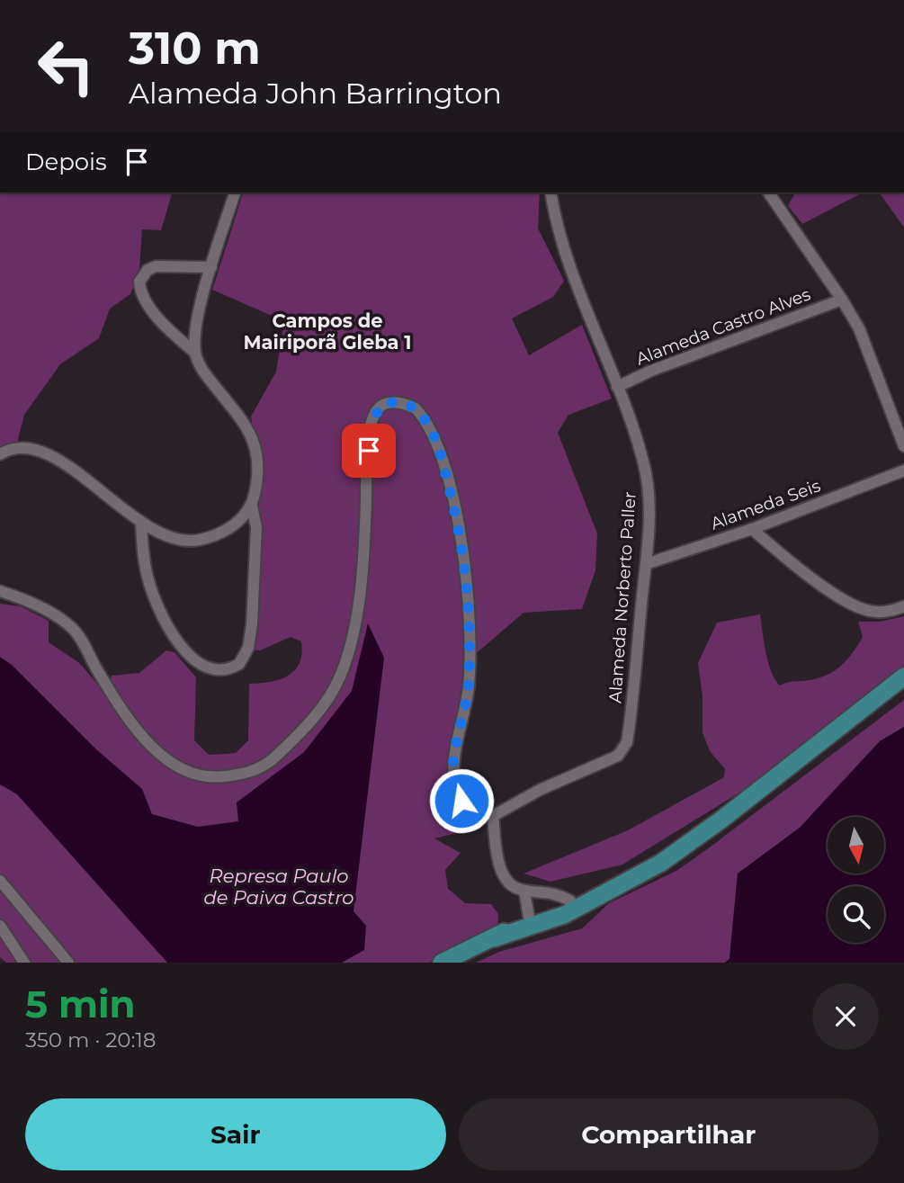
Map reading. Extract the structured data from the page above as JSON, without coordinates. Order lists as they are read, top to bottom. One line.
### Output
{"streets":{"street":["Alameda Castro Alves","Alameda Seis","Alameda Norberto Paller"]},"crossings":[["Alameda Castro Alves","Alameda Norberto Paller"],["Alameda Seis","Alameda Norberto Paller"]],"districts":["Campos de Mairiporã Gleba 1"],"water":["Represa Paulo de Paiva Castro"],"north":"bottom","page":{"turn":["310 m","Alameda John Barrington"],"then":"Depois","heading":["5 min","350 m · 20:18"],"buttons":["Sair","Compartilhar"]}}
